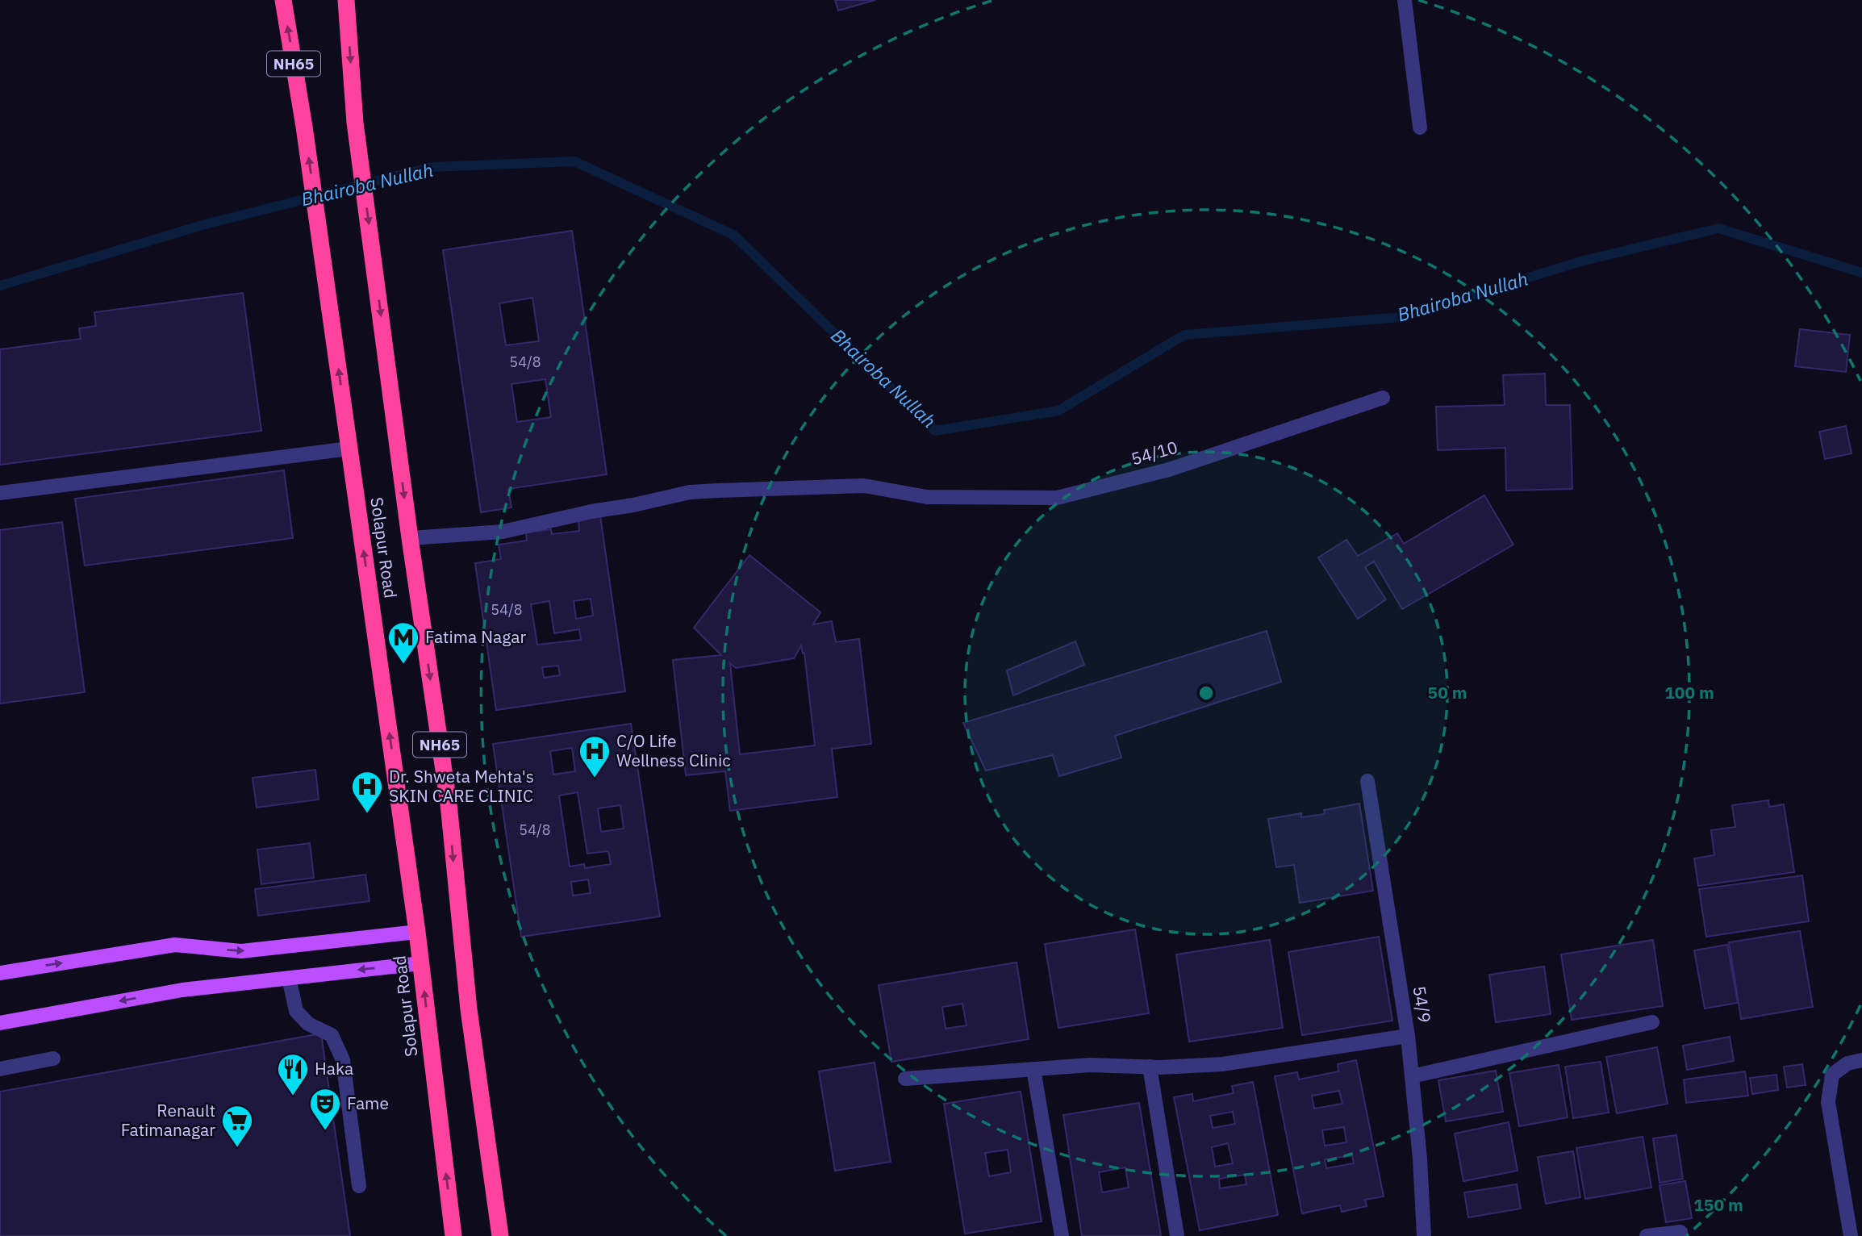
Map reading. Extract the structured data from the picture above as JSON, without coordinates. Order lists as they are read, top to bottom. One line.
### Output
{"streets":{"highway":["NH65","Solapur Road"],"street":["54/10","54/9"]},"crossings":[["54/10","Solapur Road"]],"water":["Bhairoba Nullah"],"places":{"metro station":["Fatima Nagar"],"hospital":["C/O Life Wellness Clinic","Dr. Shweta Mehta's SKIN CARE CLINIC"],"restaurant":["Haka"],"theatre":["Fame"],"supermarket":["Renault Fatimanagar"]},"house_numbers":["54/8","54/8","54/8"],"rings":["50 m","100 m","150 m"]}
